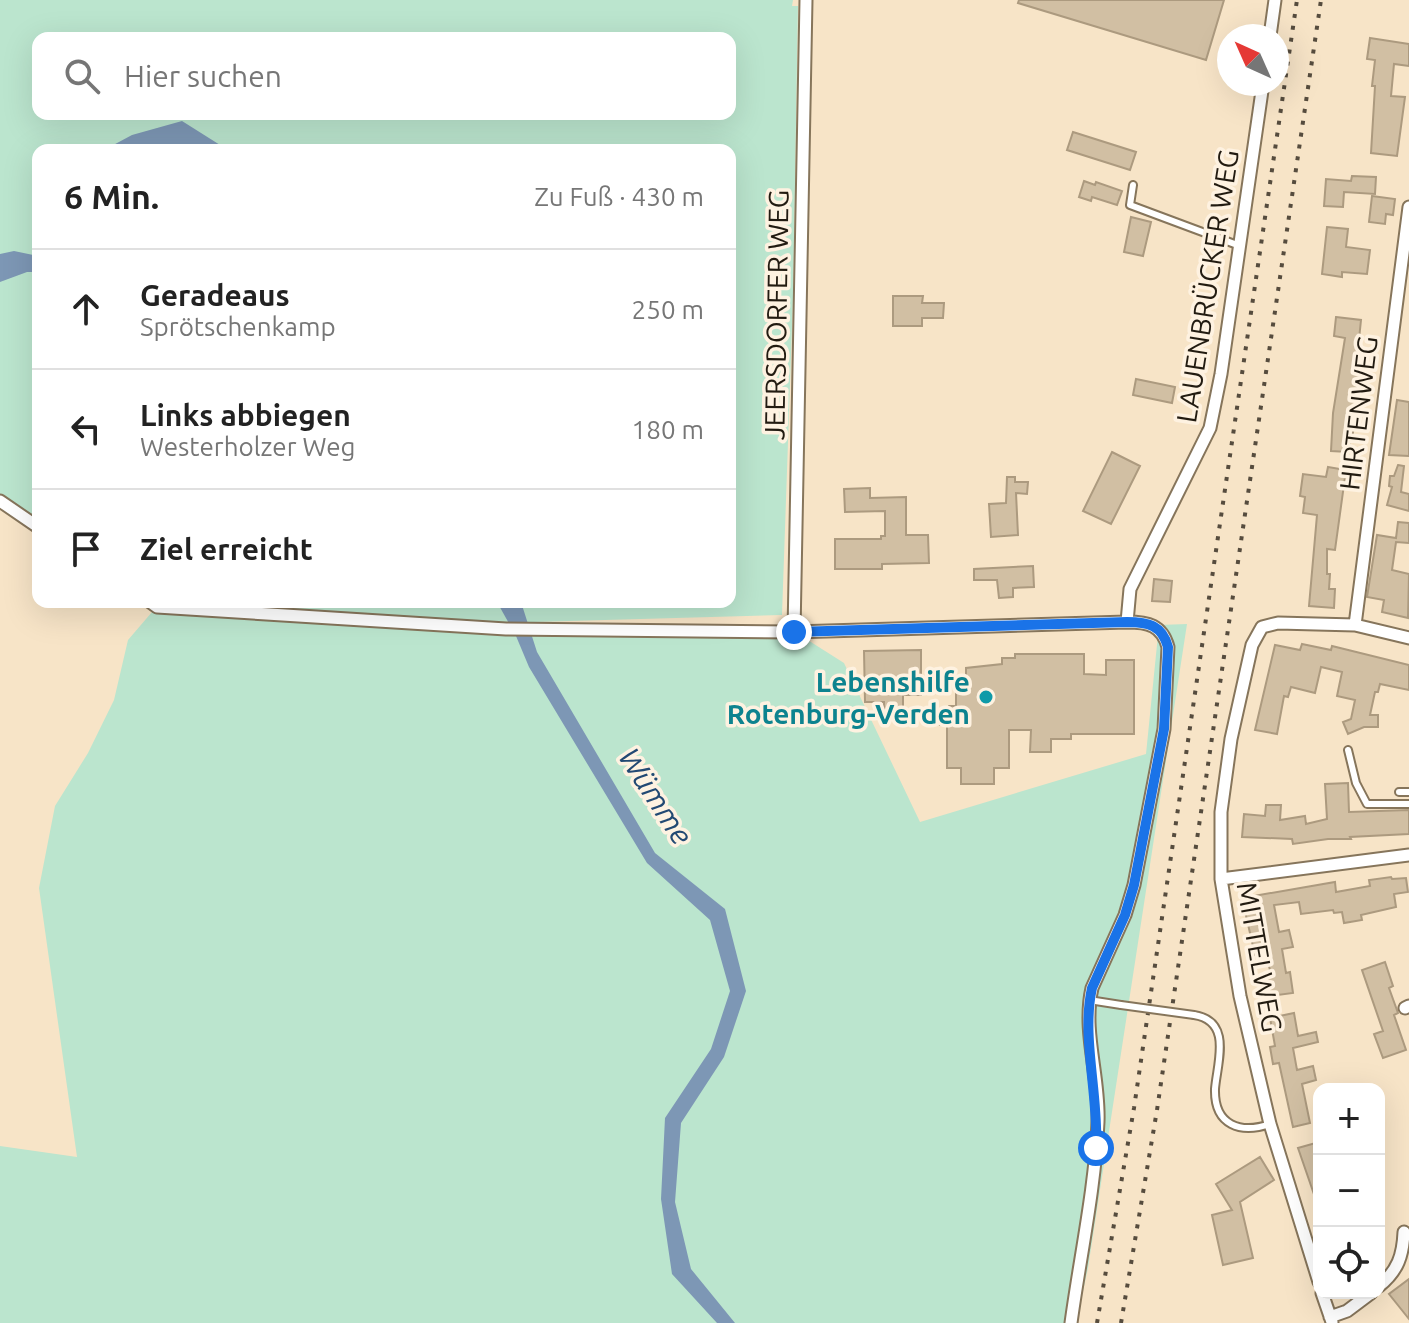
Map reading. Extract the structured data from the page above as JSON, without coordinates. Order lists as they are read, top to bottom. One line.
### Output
{"streets":{"street":["LAUENBRÜCKER WEG","JEERSDORFER WEG","HIRTENWEG","MITTELWEG"]},"crossings":[["HIRTENWEG","MITTELWEG"]],"water":["Wümme"],"places":["Lebenshilfe Rotenburg-Verden"],"north":"top left","page":{"search":"Hier suchen","heading":["6 Min.","Zu Fuß · 430 m"],"list":[["Geradeaus","Sprötschenkamp","250 m"],["Links abbiegen","Westerholzer Weg","180 m"],"Ziel erreicht"],"map_buttons":["+","−"]}}
